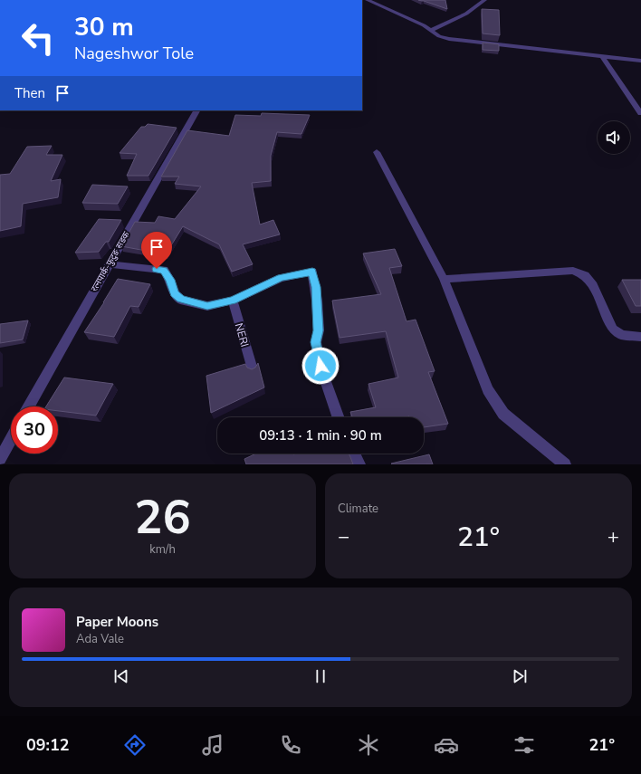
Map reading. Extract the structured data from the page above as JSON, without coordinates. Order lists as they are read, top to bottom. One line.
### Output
{"streets":{"street":["रत्नपार्क-फुटुङ सडक","NERI"]},"page":{"turn":["30 m","Nageshwor Tole"],"then":"Then","limit":"30","trip":"09:13 · 1 min · 90 m","tile":[["26","km/h"],"Climate"],"heat":["−","21°","+"],"song":["Paper Moons","Ada Vale"],"tabs":["09:12","21°"]}}
